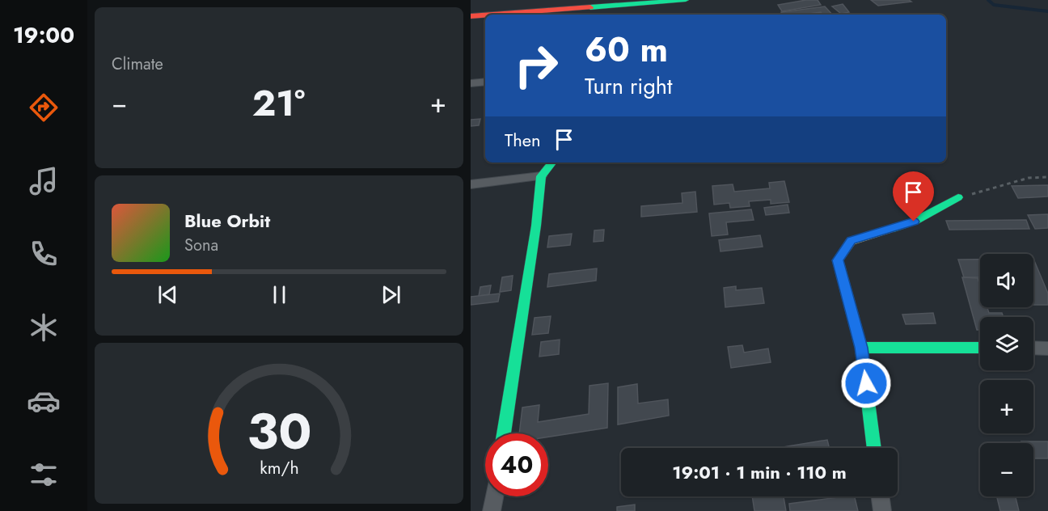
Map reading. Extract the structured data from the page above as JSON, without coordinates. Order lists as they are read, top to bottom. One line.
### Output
{"page":{"tabs":"19:00","tile":"Climate","turn":["60 m","Turn right"],"heat":["−","21°","+"],"then":"Then","song":["Blue Orbit","Sona"],"map_buttons":["+","−"],"limit":"40","trip":"19:01 · 1 min · 110 m","gauge":["30","km/h"]}}
